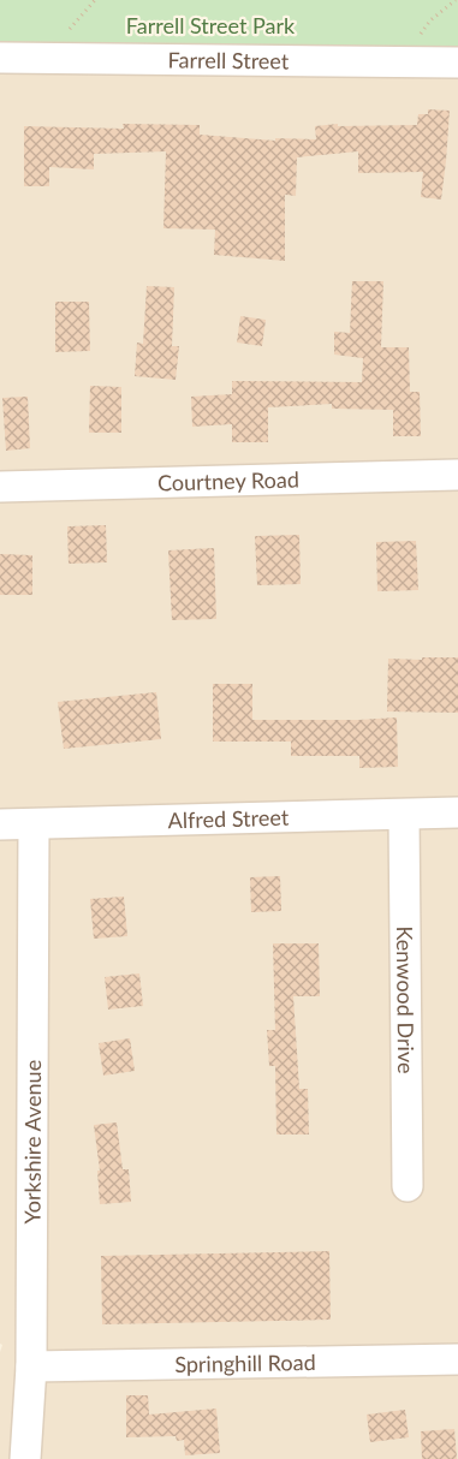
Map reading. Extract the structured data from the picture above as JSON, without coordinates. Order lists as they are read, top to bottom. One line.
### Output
{"streets":{"street":["Farrell Street","Courtney Road","Alfred Street","Kenwood Drive","Yorkshire Avenue","Springhill Road"]},"crossings":[["Alfred Street","Kenwood Drive"],["Alfred Street","Yorkshire Avenue"],["Yorkshire Avenue","Springhill Road"]],"parks":["Farrell Street Park"]}
